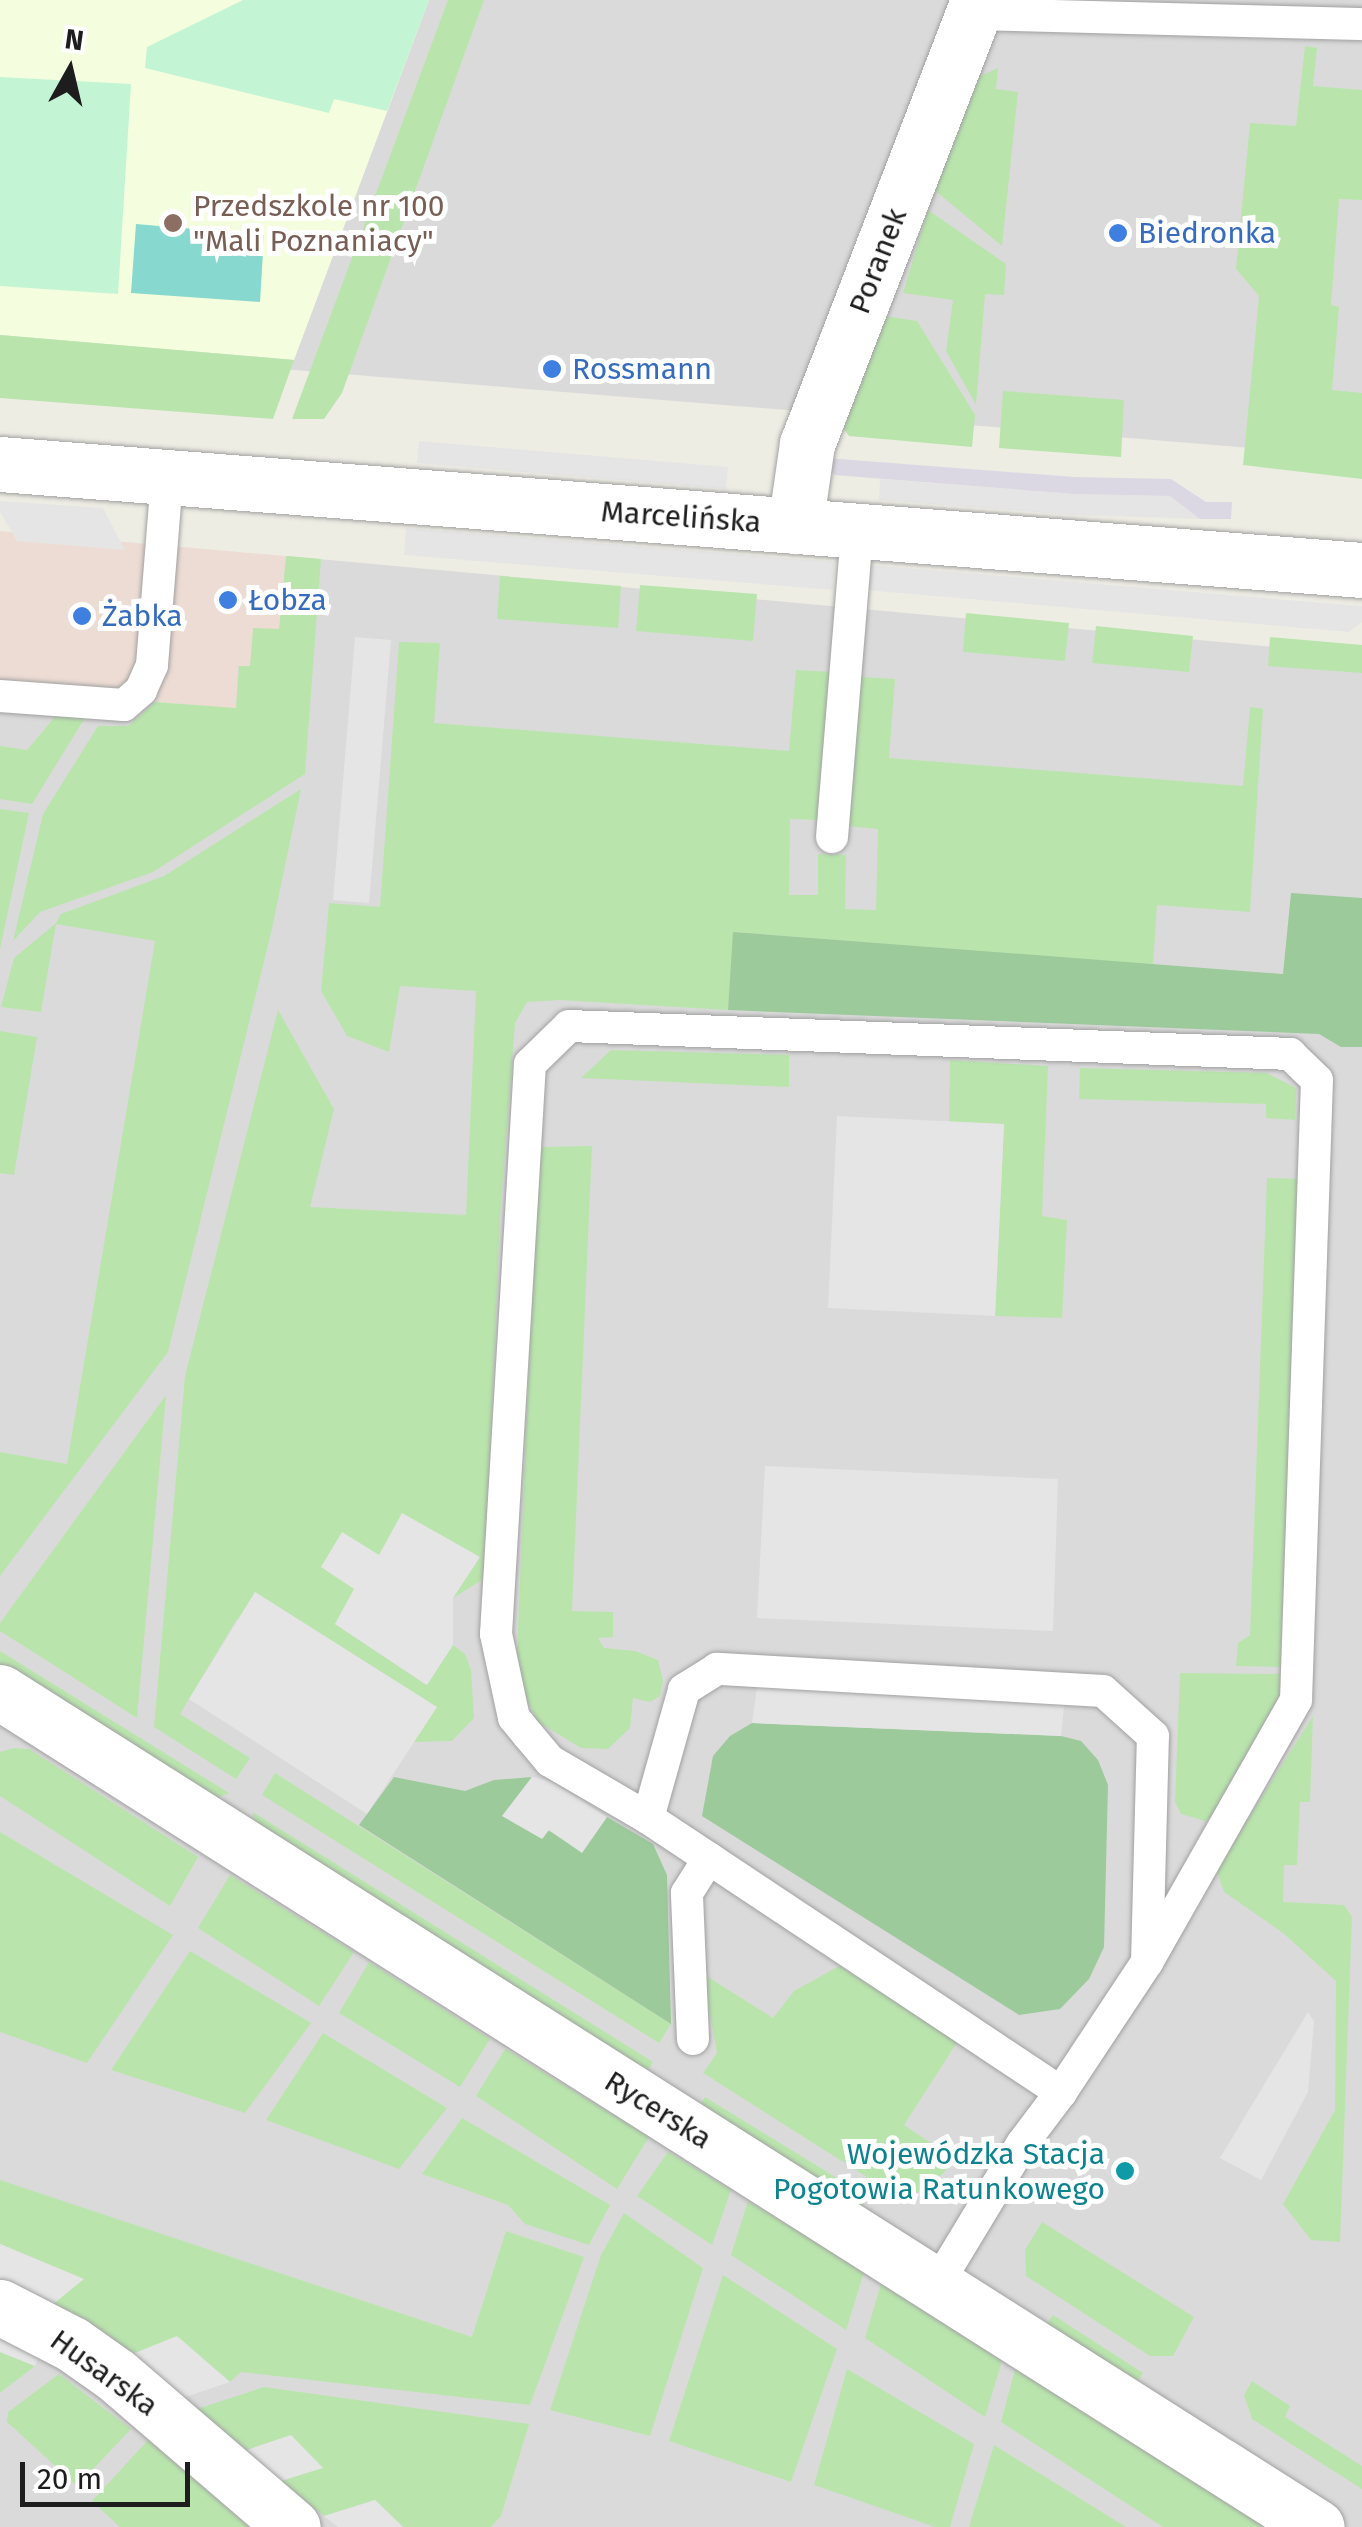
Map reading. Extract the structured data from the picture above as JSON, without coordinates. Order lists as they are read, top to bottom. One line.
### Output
{"streets":{"street":["Poranek","Marcelińska","Rycerska","Husarska"]},"crossings":[["Poranek","Marcelińska"]],"places":["Przedszkole nr 100 \"Mali Poznaniacy\"","Biedronka","Rossmann","Łobza","Żabka","Wojewódzka Stacja Pogotowia Ratunkowego"],"scale_bar":"20 m","north":"top"}
